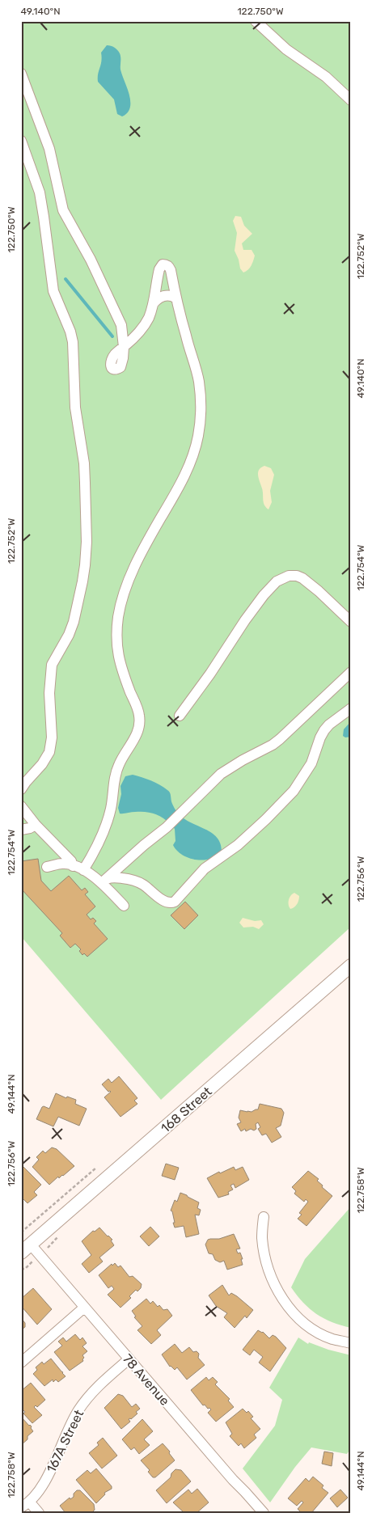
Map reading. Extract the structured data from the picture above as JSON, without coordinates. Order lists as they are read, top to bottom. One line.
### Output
{"streets":{"main road":["168 Street"],"street":["78 Avenue","167A Street"]},"crossings":[["168 Street","78 Avenue"],["78 Avenue","167A Street"]],"coordinates":["49.140°N","122.750°W","122.752°W","122.754°W","122.756°W","49.144°N","122.758°W"]}
